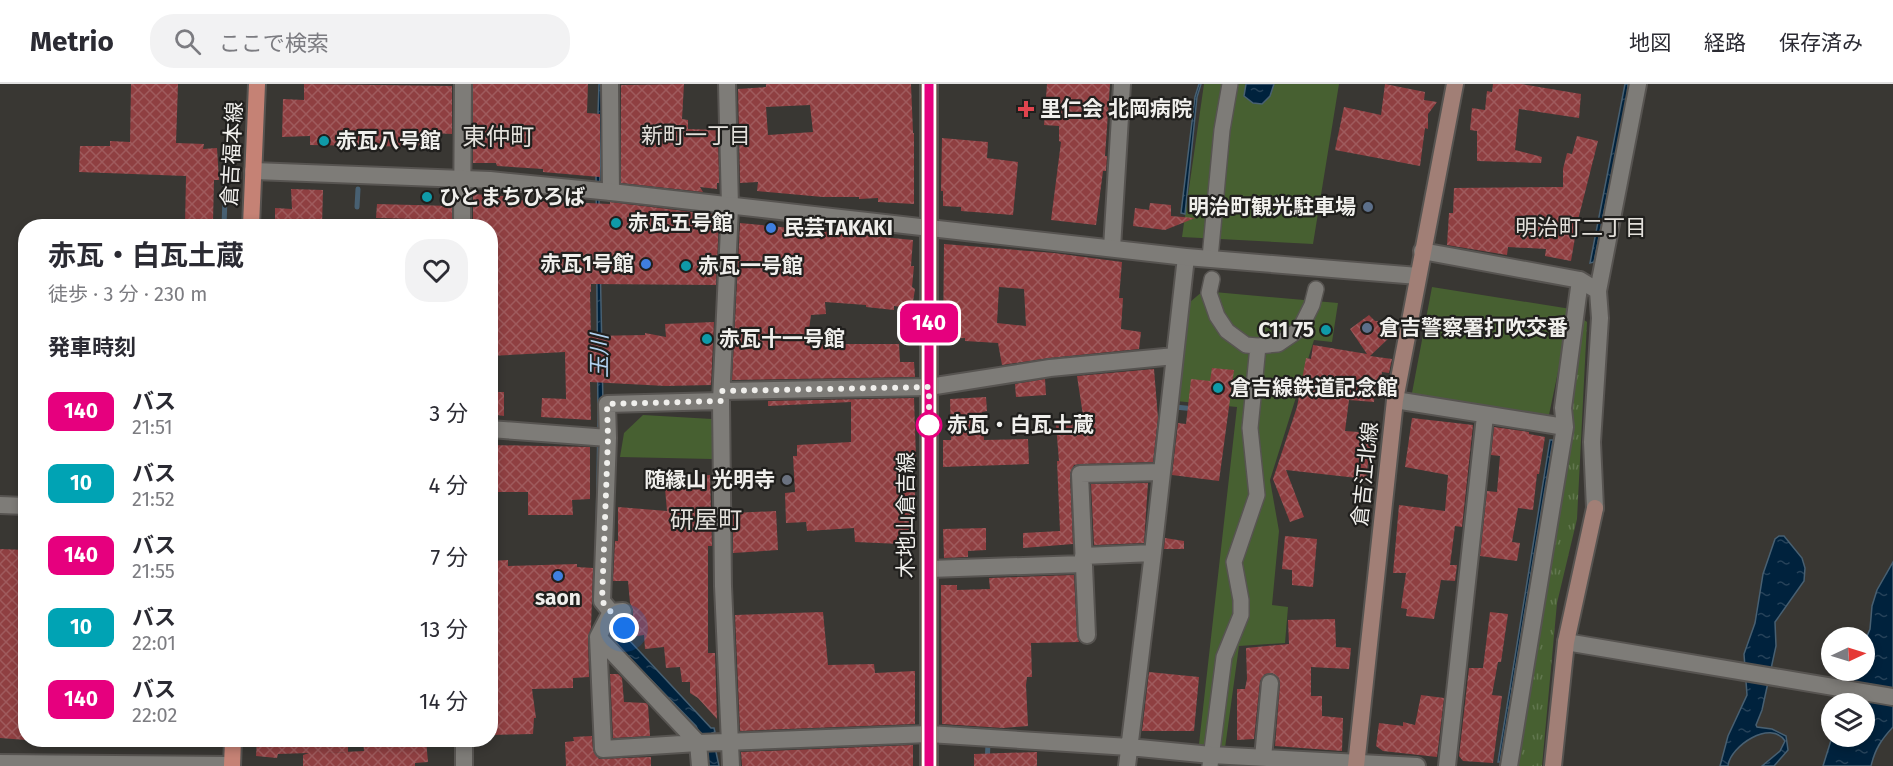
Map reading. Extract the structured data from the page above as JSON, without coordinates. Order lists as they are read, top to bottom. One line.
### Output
{"streets":{"main road":["倉吉福本線","倉吉江北線","木地山倉吉線"]},"districts":["新町一丁目","東仲町","明治町二丁目","研屋町"],"water":["玉川"],"places":{"health":["里仁会 北岡病院"],"other":["赤瓦八号館","ひとまちひろば","明治町観光駐車場","赤瓦五号館","民芸TAKAKI","赤瓦1号館","赤瓦一号館","倉吉警察署打吹交番","C11 75","赤瓦十一号館","倉吉線鉄道記念館","赤瓦・白瓦土蔵","随縁山 光明寺","saon"]},"lines":["bus line 140"],"north":"right","page":{"header":"Metrio","search":"ここで検索","nav":["地図","経路","保存済み"],"on_map":"140","heading":[["赤瓦・白瓦土蔵","徒歩 · 3 分 · 230 m"],"発車時刻"],"list":[{"mark":"140","name":"バス","note":"21:51","value":"3 分"},{"mark":"10","name":"バス","note":"21:52","value":"4 分"},{"mark":"140","name":"バス","note":"21:55","value":"7 分"},{"mark":"10","name":"バス","note":"22:01","value":"13 分"},{"mark":"140","name":"バス","note":"22:02","value":"14 分"}]}}
